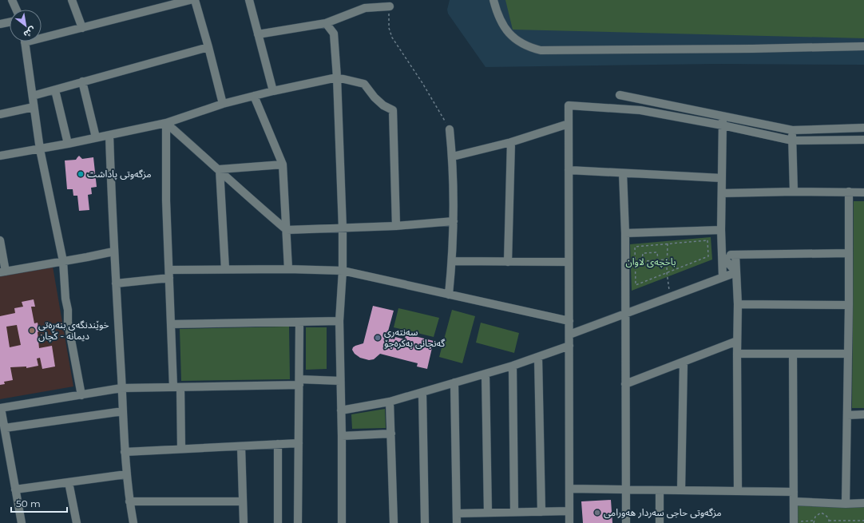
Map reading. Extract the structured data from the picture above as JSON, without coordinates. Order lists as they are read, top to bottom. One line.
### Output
{"parks":["باخچەی لاوان"],"places":["مزگەوتی پاداشت","خوێندنگەی بنەڕەتی دیمانە - کچان","سەنتەری گەنجانی بەکرەجۆ","مزگەوتی حاجی سەردار هەورامی"],"scale_bar":"50 m","north":"bottom right"}
